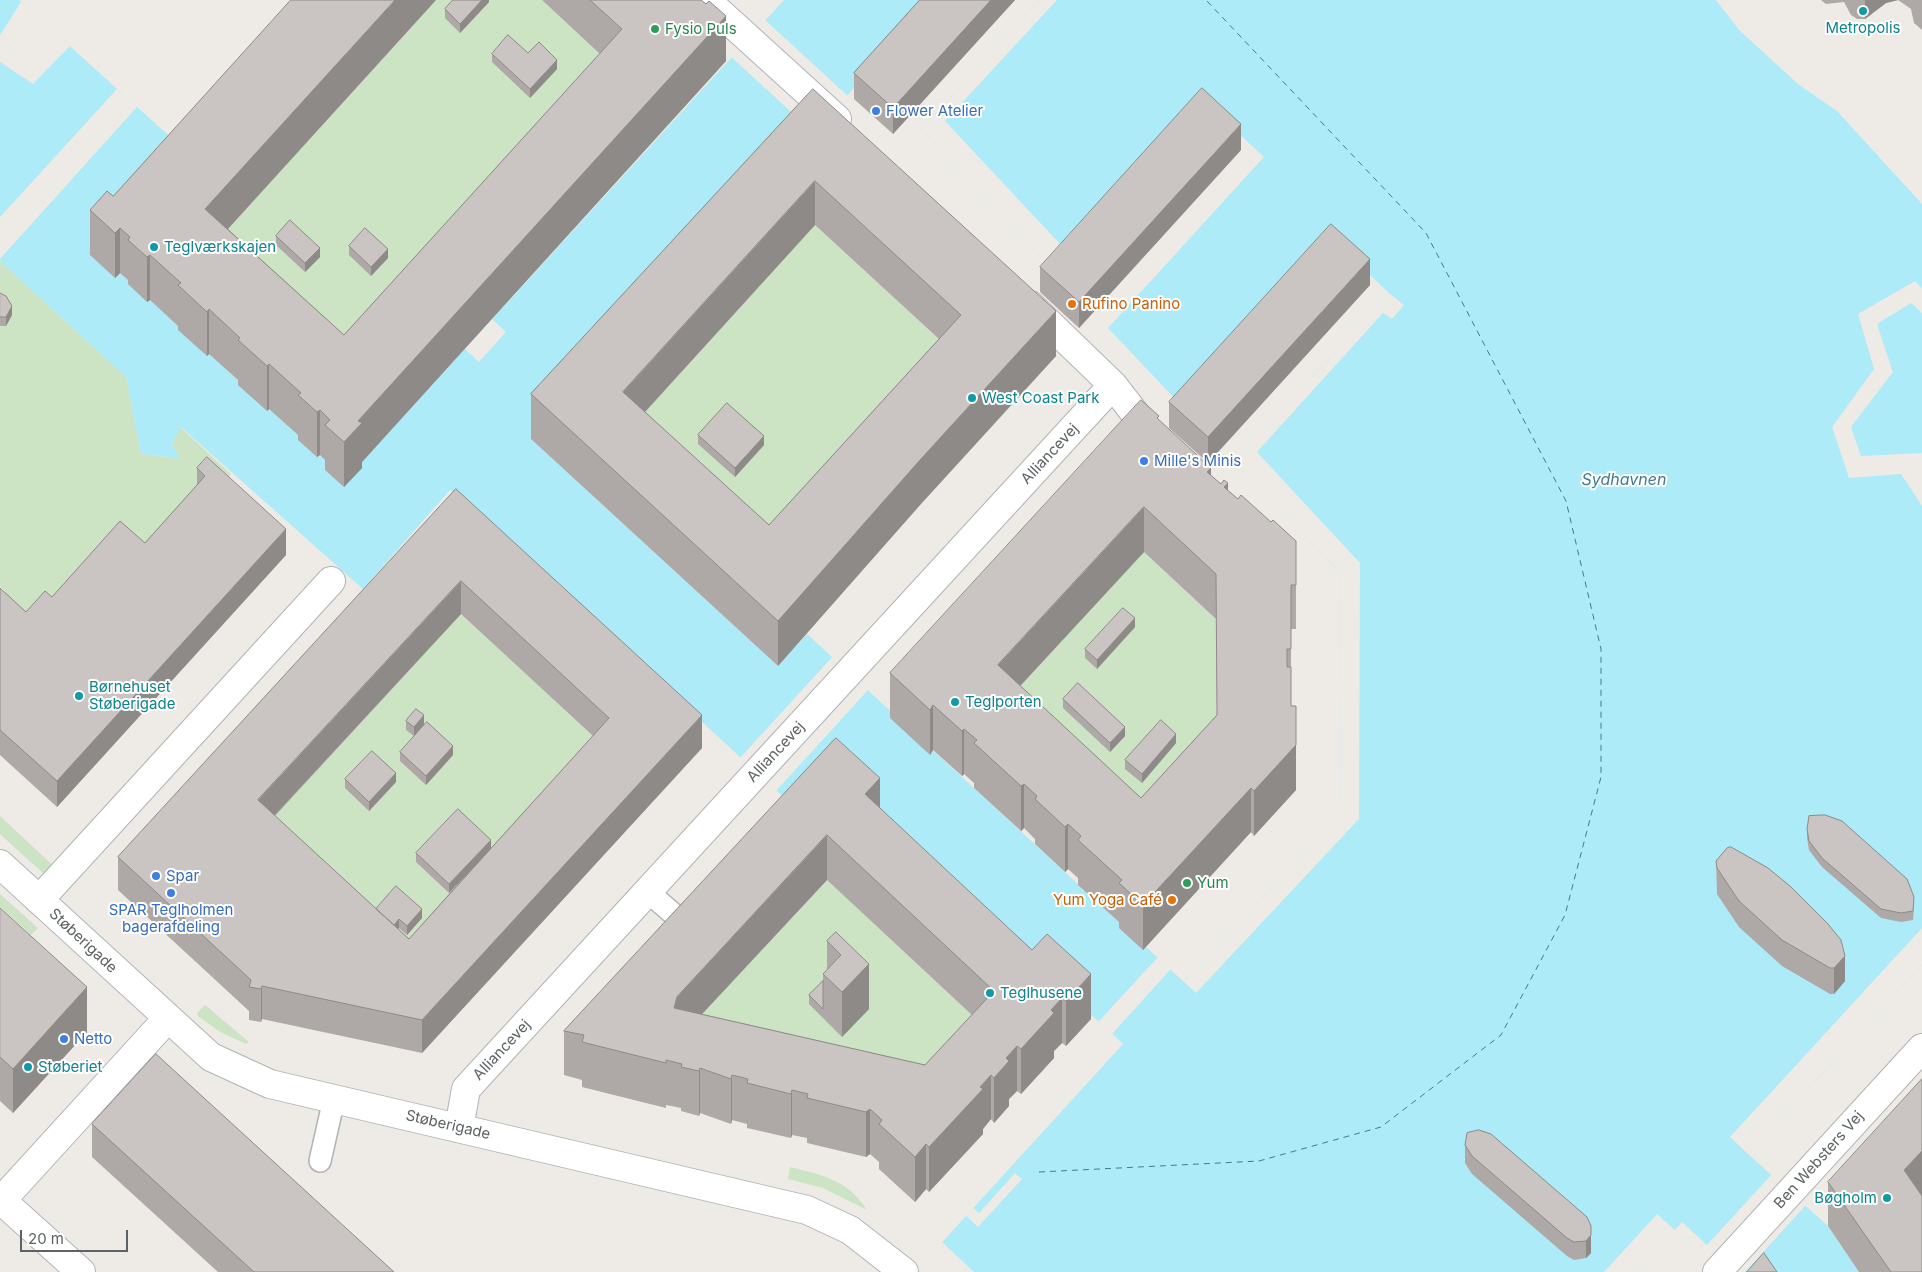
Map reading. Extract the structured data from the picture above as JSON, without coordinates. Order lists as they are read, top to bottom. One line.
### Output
{"streets":{"street":["Alliancevej","Støberigade","Ben Websters Vej"]},"crossings":[["Alliancevej","Støberigade"]],"water":["Sydhavnen"],"places":["Metropolis","Fysio Puls","Flower Atelier","Teglværkskajen","Rufino Panino","West Coast Park","Mille's Minis","Børnehuset Støberigade","Teglporten","Spar","Yum","SPAR Teglholmen bagerafdeling","Yum Yoga Café","Teglhusene","Netto","Støberiet","Bøgholm"],"scale_bar":"20 m"}
